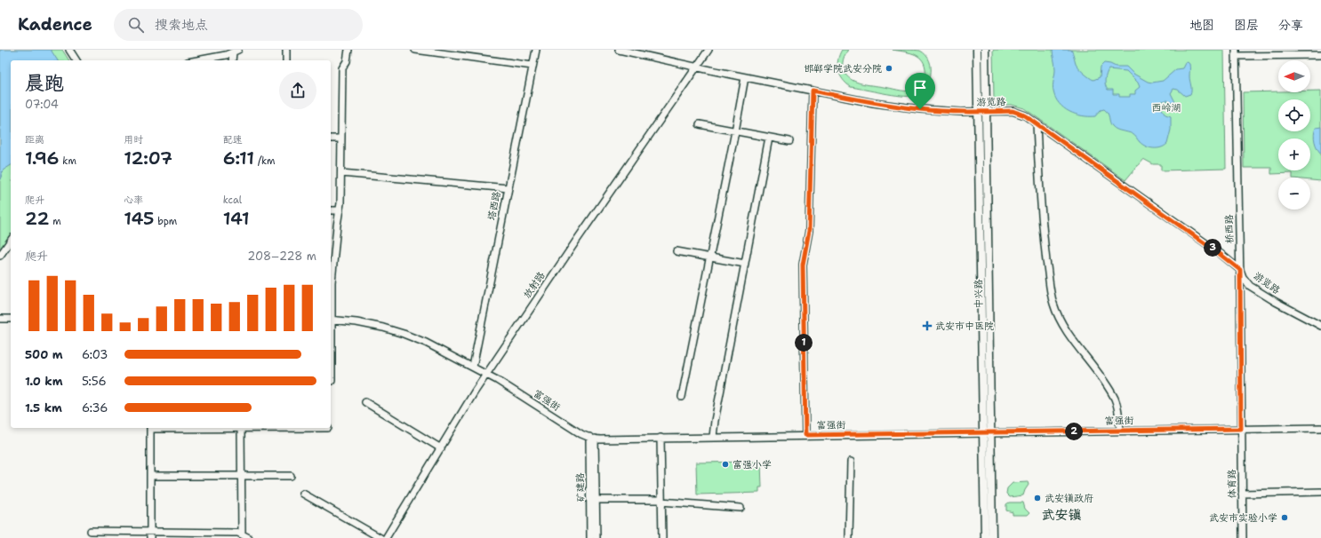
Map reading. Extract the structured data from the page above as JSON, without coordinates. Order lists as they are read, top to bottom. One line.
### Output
{"streets":{"main road":["中兴路"],"street":["游览路","塔西路","桥西路","放射路","富强街","体育路","矿建路"]},"crossings":[["游览路","桥西路"],["游览路","放射路"],["游览路","中兴路"],["塔西路","富强街"],["桥西路","富强街"],["桥西路","体育路"],["放射路","富强街"],["中兴路","富强街"],["富强街","体育路"],["富强街","矿建路"]],"districts":["武安镇"],"parks":["西岭湖"],"places":{"other":["邯郸学院武安分院","富强小学","武安镇政府","武安市实验小学"],"health":["武安市中医院"]},"north":"left","page":{"header":"Kadence","search":"搜索地点","nav":["地图","图层","分享"],"map_buttons":["+","−"],"heading":["晨跑","07:04"],"stats":[["距离","1.96 km"],["用时","12:07"],["配速","6:11 /km"],["爬升","22 m"],["心率","145 bpm"],["kcal","141"]],"pins":["3","1","2"],"chart":["爬升","208–228 m"],"list":[{"name":"500 m","note":"6:03"},{"name":"1.0 km","note":"5:56"},{"name":"1.5 km","note":"6:36"}]}}
